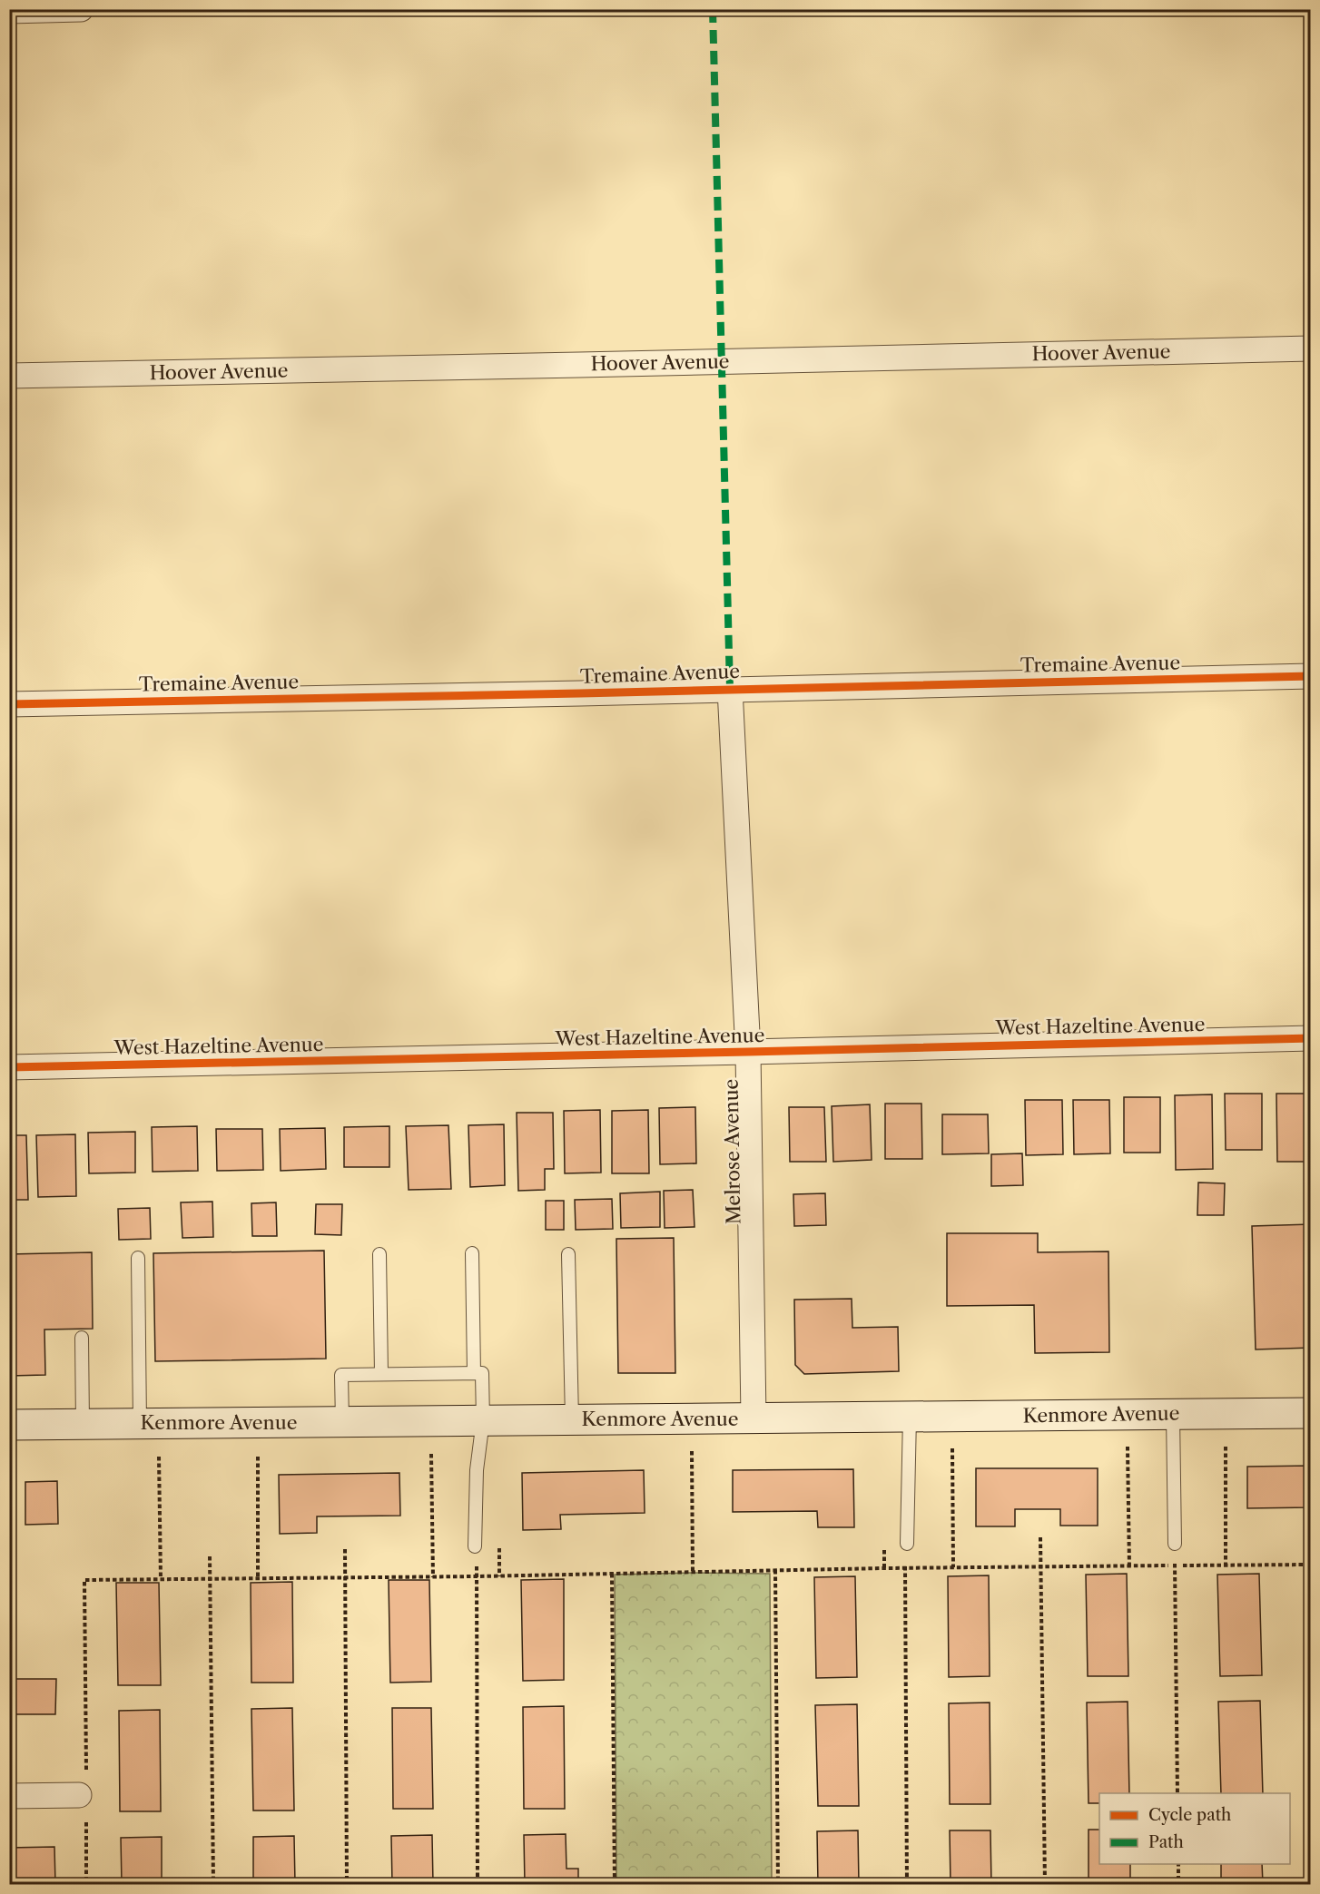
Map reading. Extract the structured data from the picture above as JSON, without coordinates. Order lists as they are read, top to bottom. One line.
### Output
{"streets":{"street":["Hoover Avenue","Tremaine Avenue","West Hazeltine Avenue","Melrose Avenue","Kenmore Avenue"]},"crossings":[["Tremaine Avenue","Melrose Avenue"],["West Hazeltine Avenue","Melrose Avenue"],["Melrose Avenue","Kenmore Avenue"]],"legend":["Cycle path","Path"]}
